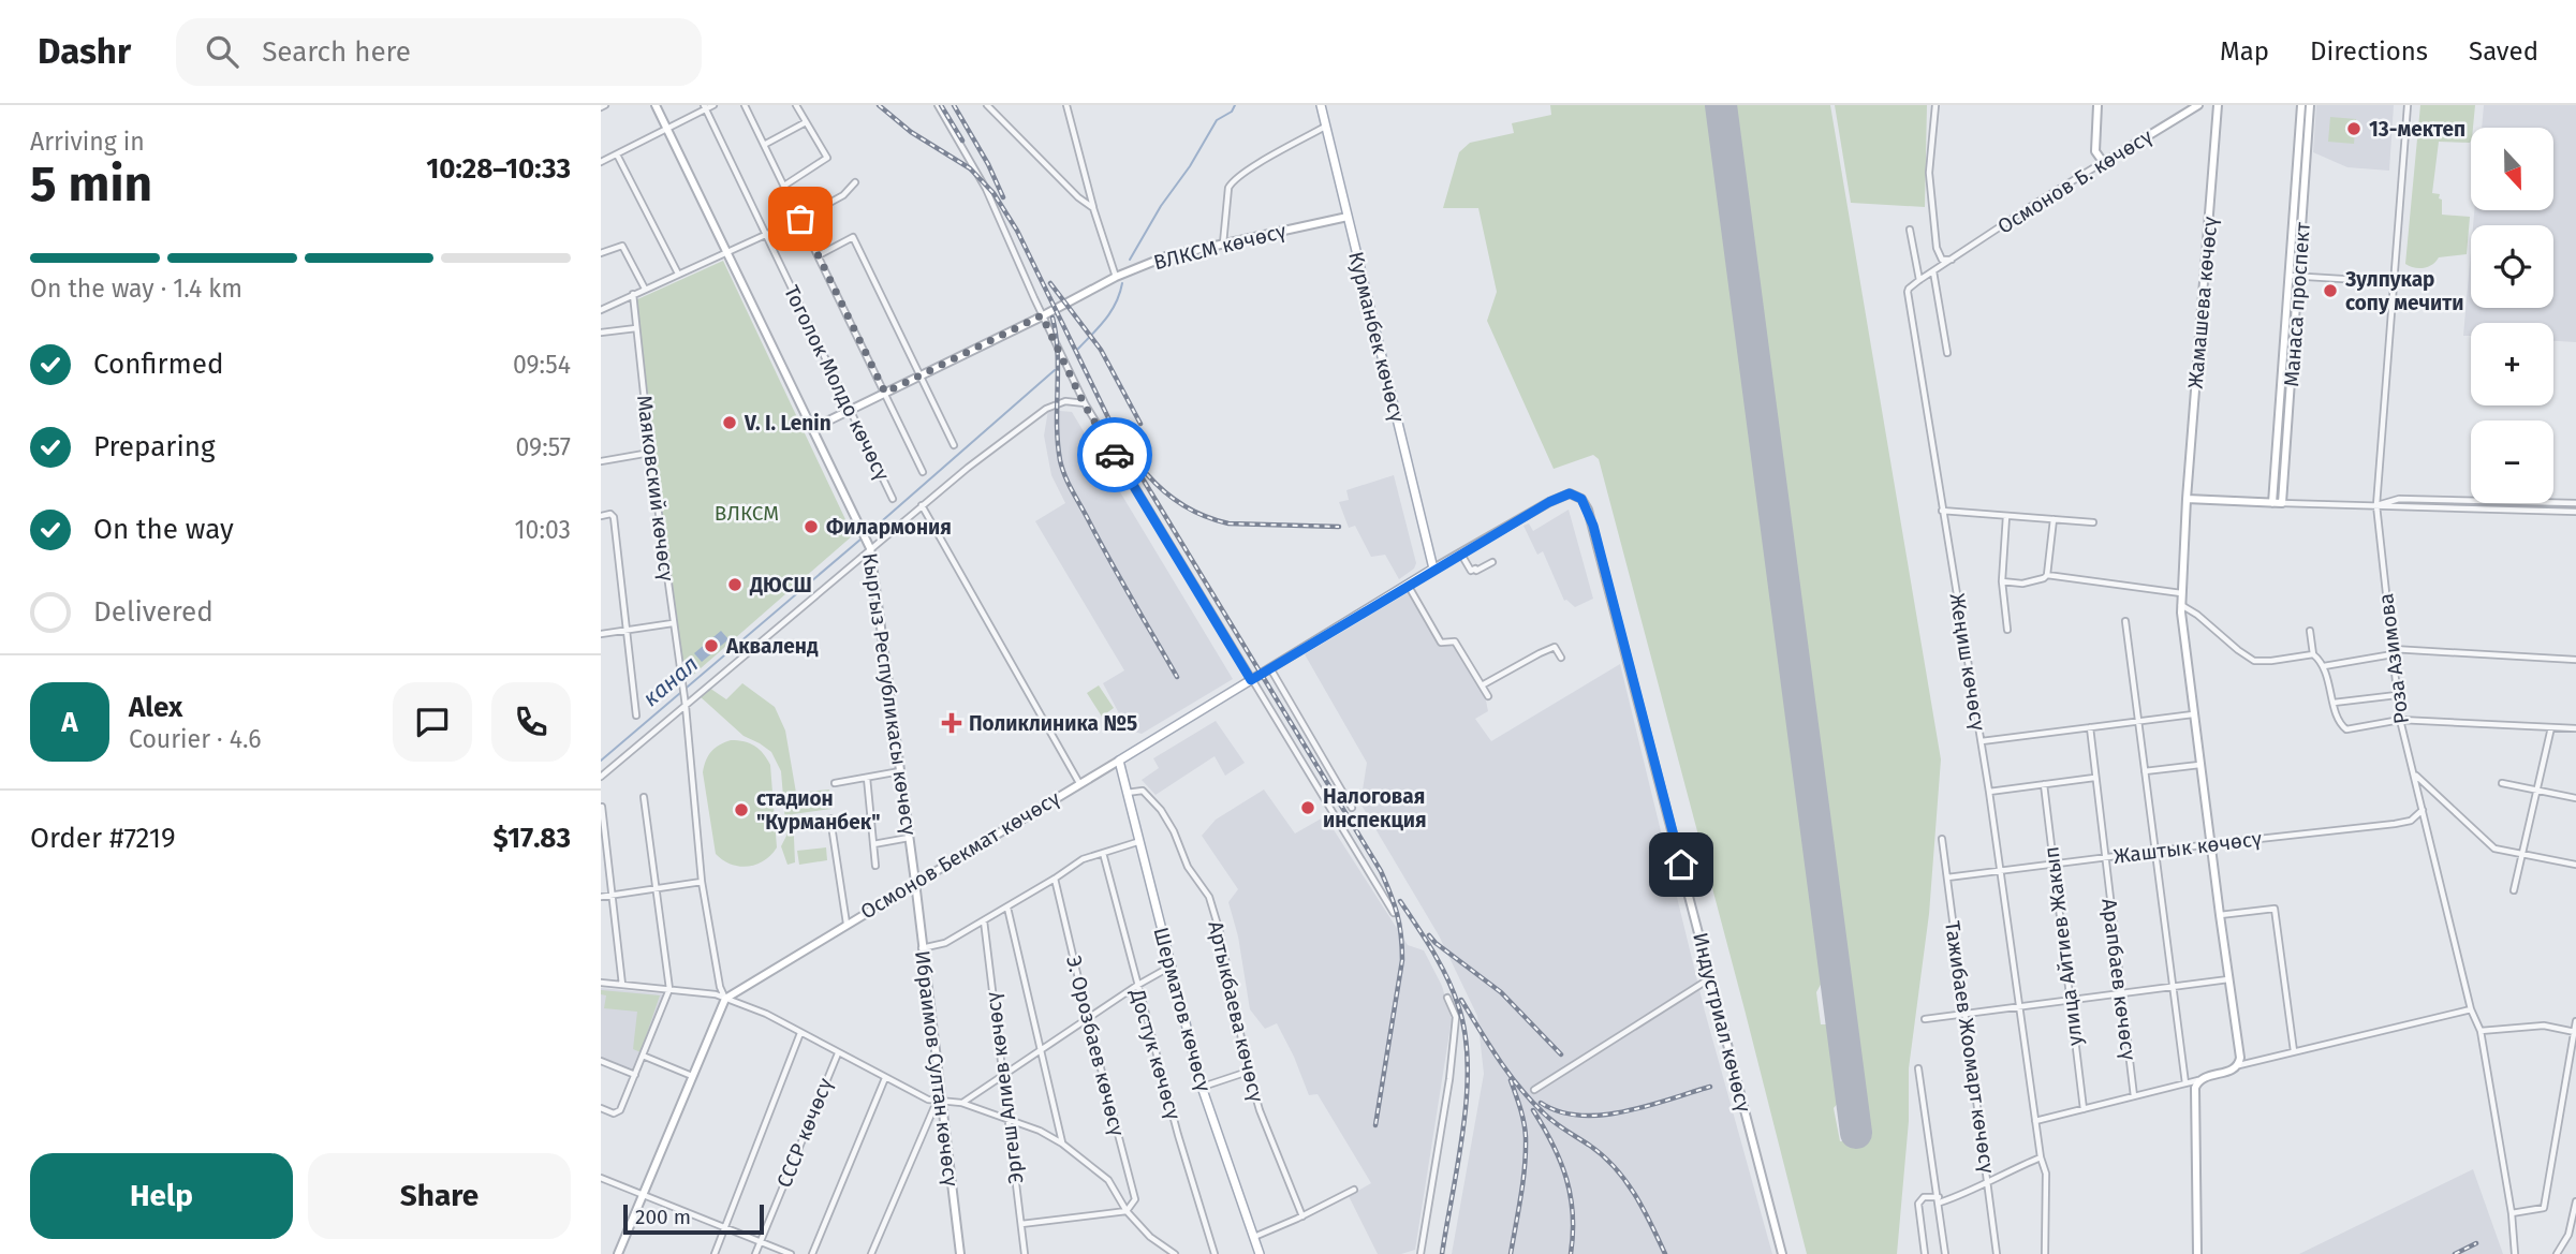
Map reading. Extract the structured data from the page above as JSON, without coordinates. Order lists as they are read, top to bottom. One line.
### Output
{"streets":{"main road":["Осмонов Б. көчөсү","ВЛКСМ көчөсү","Жамашева көчөсү","Манаса проспект","Курманбек көчөсү","Кыргыз Республикасы көчөсү","Осмонов Бекмат көчөсү","Шерматов көчөсү","Индустриал көчөсү","Ибраимов Султан көчөсү"],"street":["Тоголок Молдо көчөсү","Маяковский көчөсү","Роза Азимова","Жеңиш көчөсү","Жаштык көчөсү","улица Айтиев Жакып","Арапбаев көчөсү","Артыкбаева көчөсү","Э. Орозбаев көчөсү","Тажибаев Жоомарт көчөсү","Достук көчөсү","Эргеш Алиев көчөсү","СССР көчөсү"]},"crossings":[["ВЛКСМ көчөсү","Курманбек көчөсү"],["ВЛКСМ көчөсү","Тоголок Молдо көчөсү"],["ВЛКСМ көчөсү","Кыргыз Республикасы көчөсү"],["Жамашева көчөсү","Жаштык көчөсү"],["Курманбек көчөсү","Осмонов Бекмат көчөсү"],["Роза Азимова","Жаштык көчөсү"],["Жеңиш көчөсү","Жаштык көчөсү"],["Кыргыз Республикасы көчөсү","Осмонов Бекмат көчөсү"],["Кыргыз Республикасы көчөсү","Ибраимов Султан көчөсү"],["Жаштык көчөсү","улица Айтиев Жакып"],["Жаштык көчөсү","Арапбаев көчөсү"],["Жаштык көчөсү","Тажибаев Жоомарт көчөсү"],["Осмонов Бекмат көчөсү","Шерматов көчөсү"],["Осмонов Бекмат көчөсү","Ибраимов Султан көчөсү"],["Шерматов көчөсү","Артыкбаева көчөсү"]],"water":["канал"],"parks":["ВЛКСМ"],"places":{"other":["13-мектеп","Зулпукар сопу мечити","V. I. Lenin","Филармония","ДЮСШ","Акваленд","Налоговая инспекция","стадион \"Курманбек\""],"health":["Поликлиника №5"]},"scale_bar":"200 m","north":"bottom","page":{"header":"Dashr","search":"Search here","nav":["Map","Directions","Saved"],"heading":["5 min","Arriving in","10:28–10:33"],"panel":["Alex","Courier · 4.6","Order #7219","$17.83"],"map_buttons":["+","−"],"bar":"On the way · 1.4 km","list":[["Confirmed","09:54"],["Preparing","09:57"],["On the way","10:03"],"Delivered"],"round":"A","buttons":["Help","Share"],"scale":"200 m"}}
